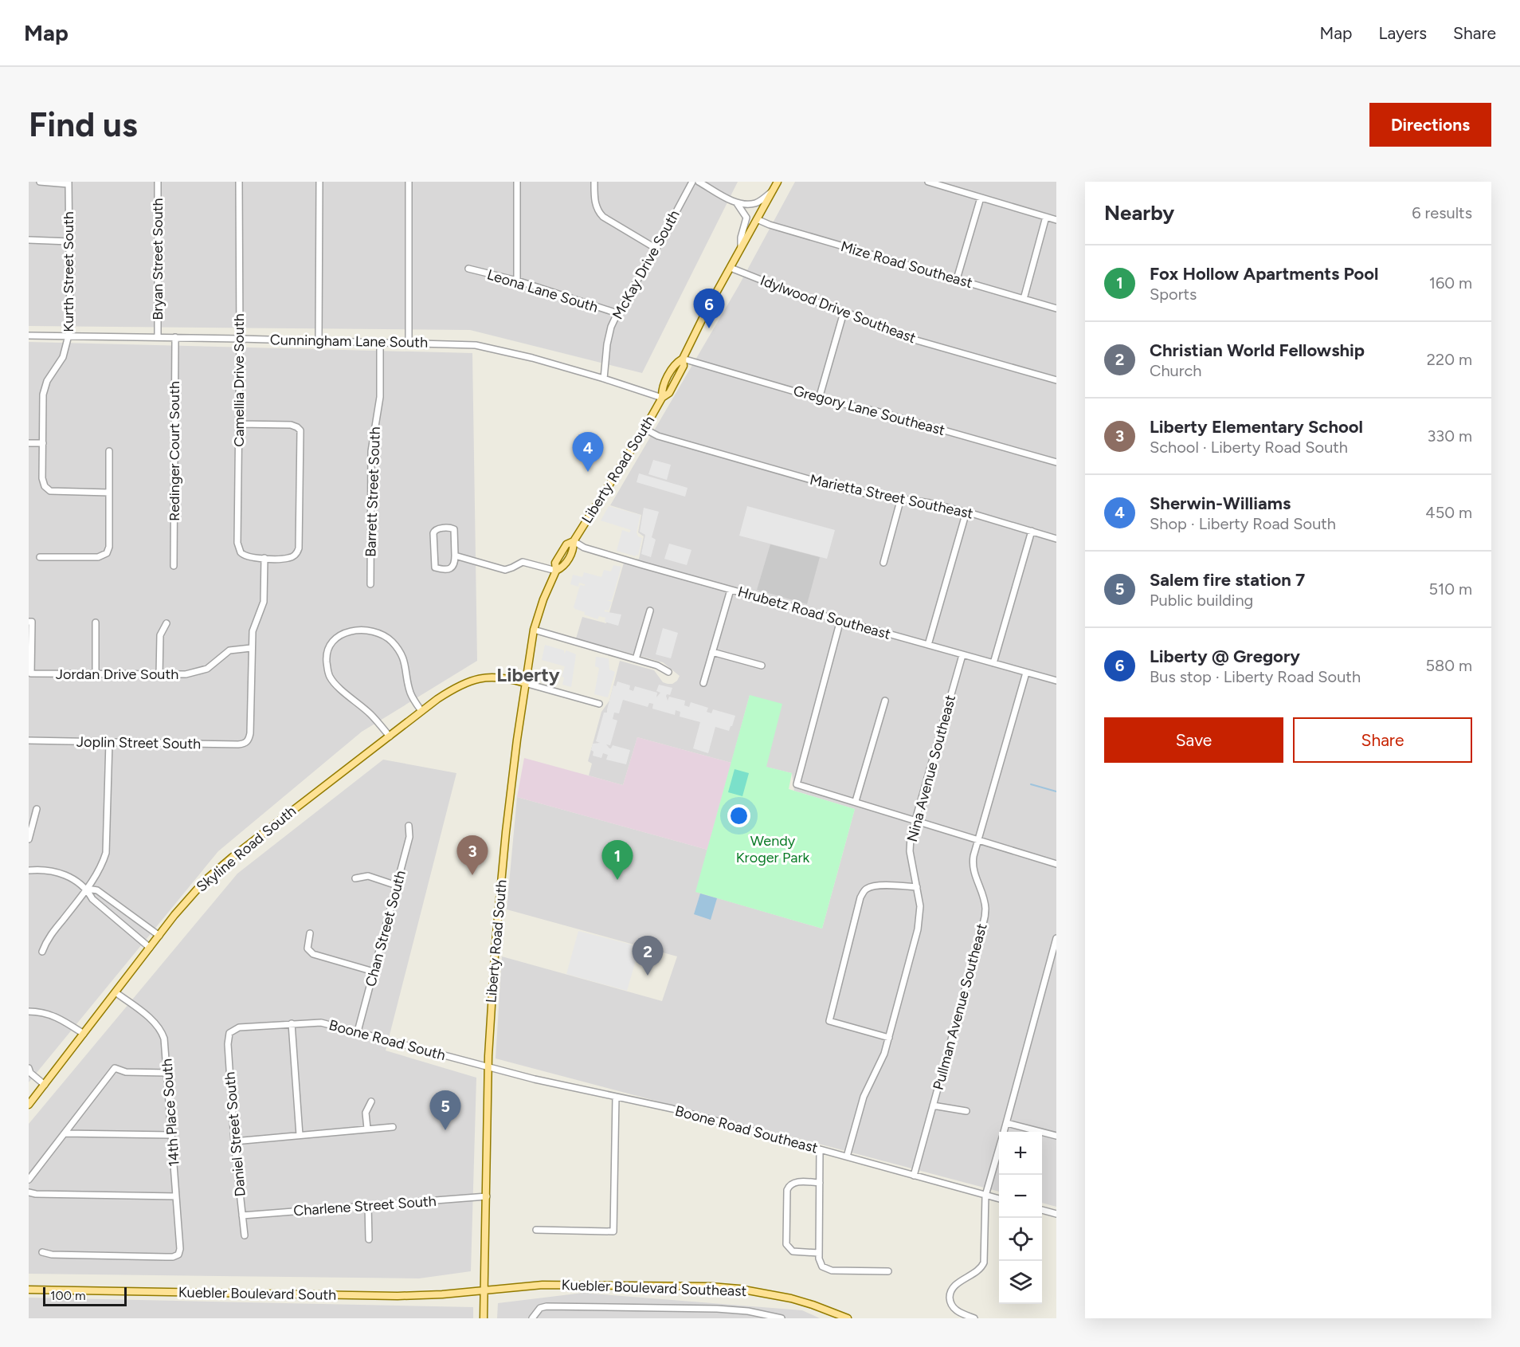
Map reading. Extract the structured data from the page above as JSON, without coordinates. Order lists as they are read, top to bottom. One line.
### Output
{"streets":{"main road":["Liberty Road South","Skyline Road South","Kuebler Boulevard Southeast","Kuebler Boulevard South"],"street":["Bryan Street South","McKay Drive South","Mize Road Southeast","Kurth Street South","Leona Lane South","Idylwood Drive Southeast","Cunningham Lane South","Camellia Drive South","Gregory Lane Southeast","Redinger Court South","Barrett Street South","Marietta Street Southeast","Hrubetz Road Southeast","Jordan Drive South","Joplin Street South","Nina Avenue Southeast","Chan Street South","Pullman Avenue Southeast","Boone Road South","14th Place South","Boone Road Southeast","Daniel Street South","Charlene Street South"]},"crossings":[["Bryan Street South","Cunningham Lane South"],["McKay Drive South","Leona Lane South"],["McKay Drive South","Cunningham Lane South"],["Mize Road Southeast","Liberty Road South"],["Kurth Street South","Cunningham Lane South"],["Idylwood Drive Southeast","Liberty Road South"],["Cunningham Lane South","Camellia Drive South"],["Cunningham Lane South","Redinger Court South"],["Cunningham Lane South","Liberty Road South"],["Cunningham Lane South","Barrett Street South"],["Gregory Lane Southeast","Liberty Road South"],["Liberty Road South","Marietta Street Southeast"],["Liberty Road South","Hrubetz Road Southeast"],["Liberty Road South","Skyline Road South"],["Liberty Road South","Boone Road South"],["Liberty Road South","Boone Road Southeast"],["Liberty Road South","Charlene Street South"],["Liberty Road South","Kuebler Boulevard Southeast"],["Liberty Road South","Kuebler Boulevard South"],["Hrubetz Road Southeast","Nina Avenue Southeast"],["Hrubetz Road Southeast","Pullman Avenue Southeast"],["Jordan Drive South","Joplin Street South"],["Nina Avenue Southeast","Boone Road Southeast"],["Skyline Road South","14th Place South"],["Chan Street South","Boone Road South"],["Pullman Avenue Southeast","Boone Road Southeast"],["Boone Road South","Boone Road Southeast"],["Boone Road South","Daniel Street South"],["Daniel Street South","Charlene Street South"],["Kuebler Boulevard Southeast","Kuebler Boulevard South"]],"districts":["Liberty"],"parks":["Wendy Kroger Park"],"scale_bar":"100 m","page":{"header":"Map","nav":["Map","Layers","Share"],"buttons":["Directions",["Save","Share"]],"title":"Find us","heading":["Nearby","6 results"],"list":[{"mark":"1","name":"Fox Hollow Apartments Pool","note":"Sports","value":"160 m"},{"mark":"2","name":"Christian World Fellowship","note":"Church","value":"220 m"},{"mark":"3","name":"Liberty Elementary School","note":"School · Liberty Road South","value":"330 m"},{"mark":"4","name":"Sherwin-Williams","note":"Shop · Liberty Road South","value":"450 m"},{"mark":"5","name":"Salem fire station 7","note":"Public building","value":"510 m"},{"mark":"6","name":"Liberty @ Gregory","note":"Bus stop · Liberty Road South","value":"580 m"}],"pins":["6","4","3","1","2","5"],"map_buttons":["+","−"],"scale":"100 m"}}
